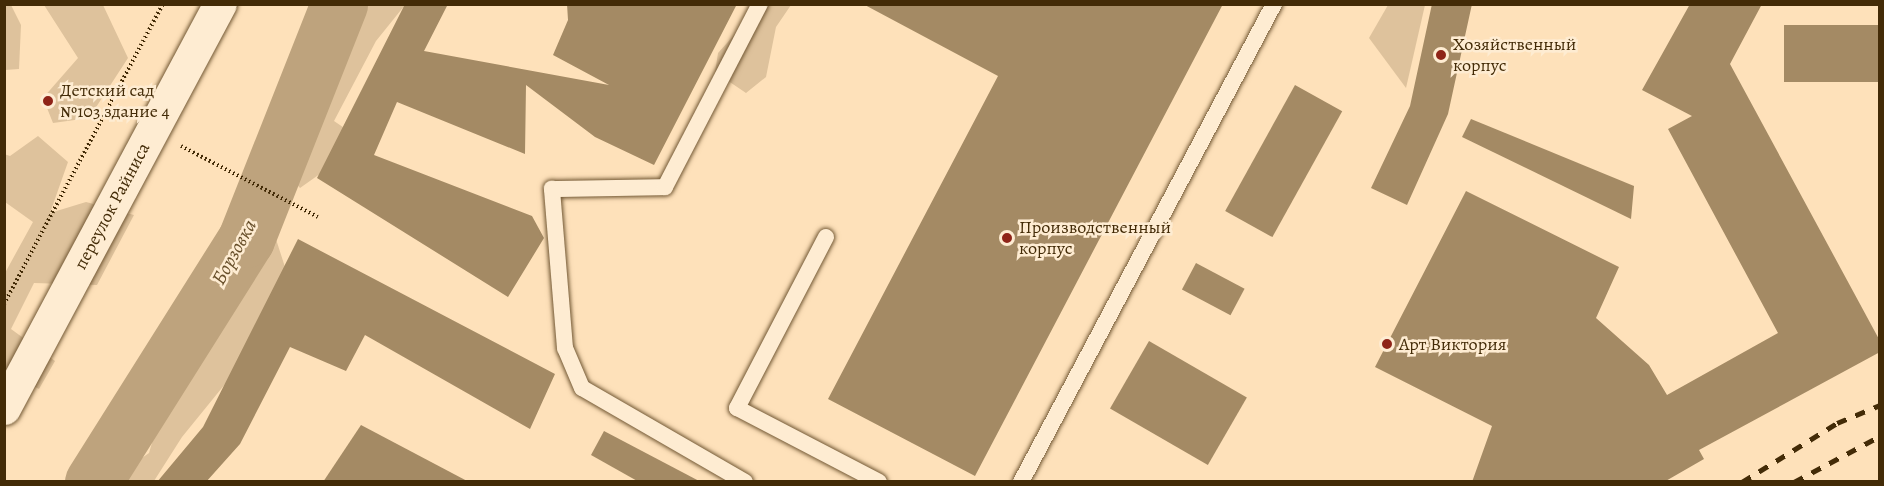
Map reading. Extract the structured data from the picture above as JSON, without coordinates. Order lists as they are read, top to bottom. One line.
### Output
{"streets":{"street":["переулок Райниса"]},"water":["Борзовка"],"places":["Хозяйственный корпус","Детский сад №103 здание 4","Производственный корпус","Арт Виктория"]}
